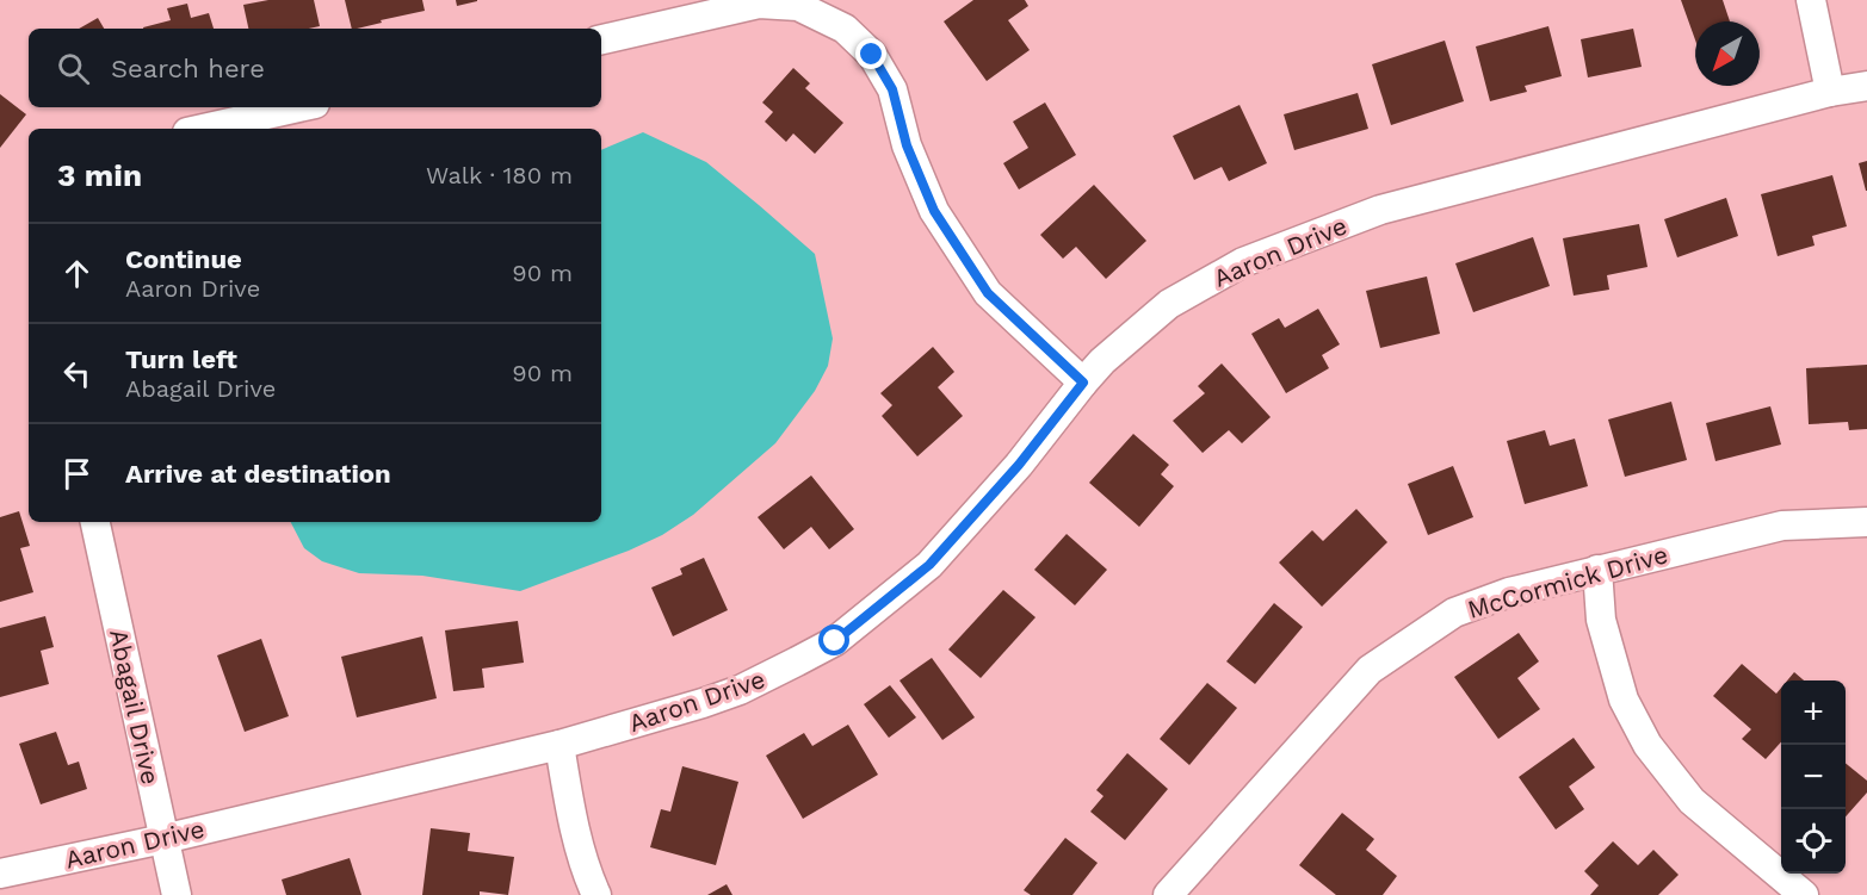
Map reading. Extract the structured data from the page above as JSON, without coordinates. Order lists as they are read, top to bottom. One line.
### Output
{"streets":{"street":["Aaron Drive","McCormick Drive","Abagail Drive"]},"crossings":[["Aaron Drive","Abagail Drive"]],"north":"bottom left","page":{"search":"Search here","heading":["3 min","Walk · 180 m"],"list":[["Continue","Aaron Drive","90 m"],["Turn left","Abagail Drive","90 m"],"Arrive at destination"],"map_buttons":["+","−"]}}
